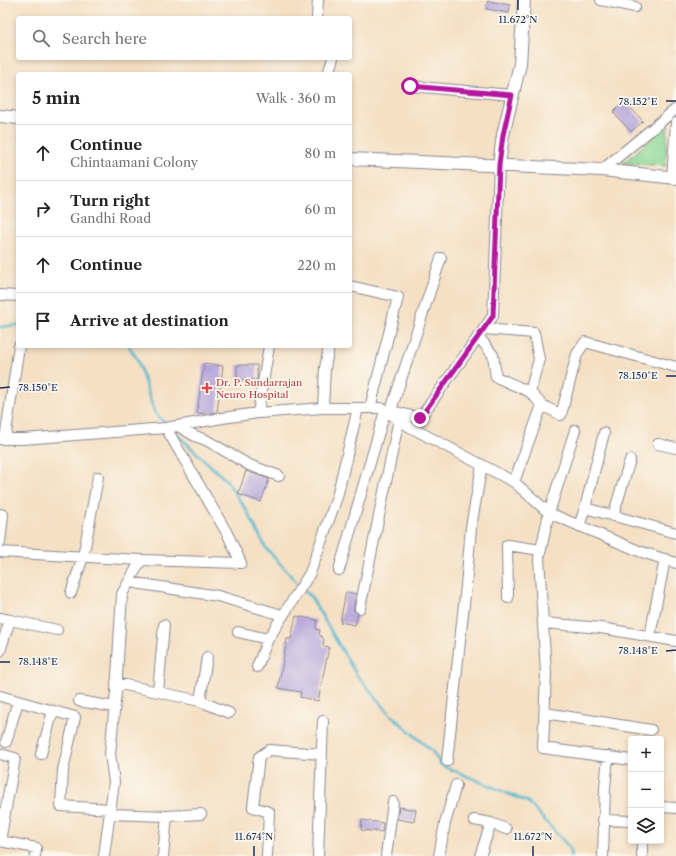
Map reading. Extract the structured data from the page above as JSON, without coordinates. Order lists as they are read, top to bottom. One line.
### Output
{"places":{"health":["Dr. P. Sundarrajan Neuro Hospital"]},"page":{"search":"Search here","heading":["5 min","Walk · 360 m"],"list":[["Continue","Chintaamani Colony","80 m"],["Turn right","Gandhi Road","60 m"],["Continue","220 m"],"Arrive at destination"],"map_buttons":["+","−"]},"coordinates":["11.672°N","78.152°E","78.150°E","78.148°E","11.674°N"]}
